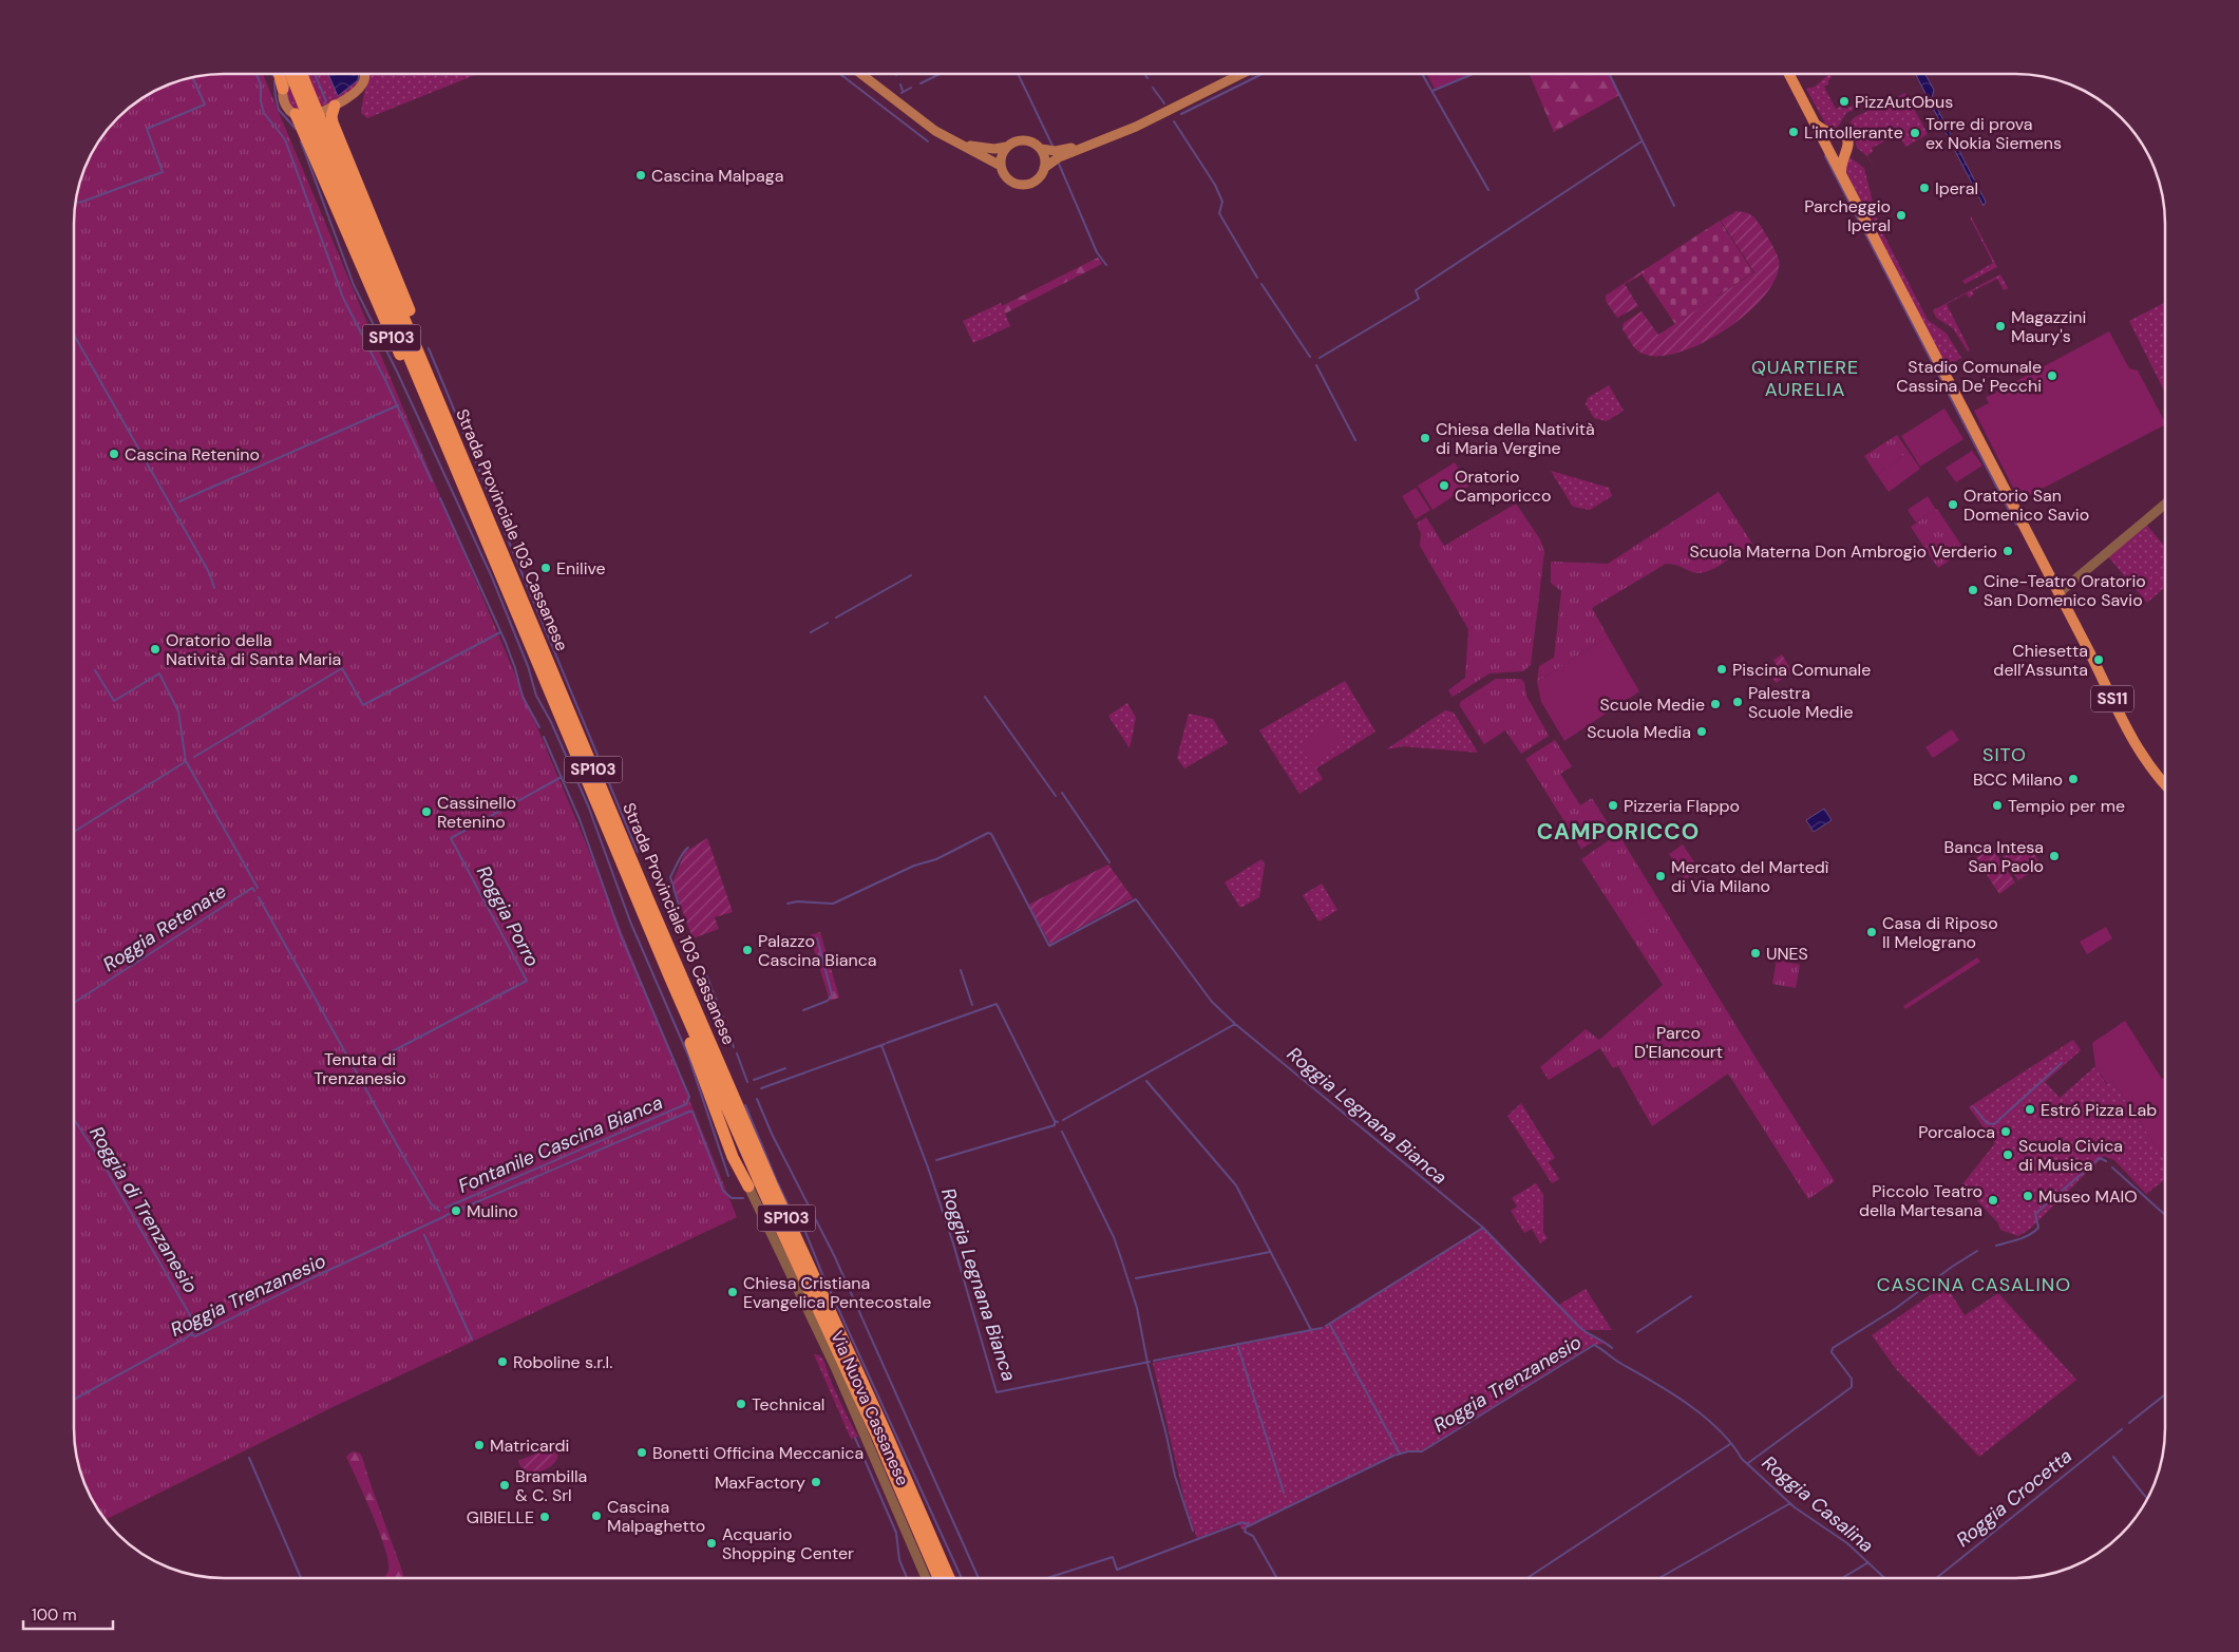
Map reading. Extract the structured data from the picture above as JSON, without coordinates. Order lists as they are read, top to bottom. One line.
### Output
{"streets":{"highway":["SP103","Strada Provinciale 103 Cassanese"],"main road":["SS11"],"street":["Via Nuova Cassanese"]},"crossings":[["SP103","Strada Provinciale 103 Cassanese"],["SP103","Via Nuova Cassanese"]],"districts":["QUARTIERE AURELIA","SITO","CAMPORICCO","CASCINA CASALINO"],"water":["Roggia Porro","Roggia Retenate","Roggia Legnana Bianca","Fontanile Cascina Bianca","Roggia di Trenzanesio","Roggia Trenzanesio","Roggia Crocetta","Roggia Casalina"],"parks":["Parco D'Elancourt","Tenuta di Trenzanesio"],"places":["PizzAutObus","L'intollerante","Torre di prova ex Nokia Siemens","Cascina Malpaga","Iperal","Parcheggio Iperal","Magazzini Maury's","Stadio Comunale Cassina De' Pecchi","Chiesa della Natività di Maria Vergine","Cascina Retenino","Oratorio Camporicco","Oratorio San Domenico Savio","Scuola Materna Don Ambrogio Verderio","Enilive","Cine-Teatro Oratorio San Domenico Savio","Oratorio della Natività di Santa Maria","Chiesetta dell’Assunta","Piscina Comunale","Palestra Scuole Medie","Scuole Medie","Scuola Media","BCC Milano","Pizzeria Flappo","Tempio per me","Cassinello Retenino","Banca Intesa San Paolo","Mercato del Martedì di Via Milano","Casa di Riposo Il Melograno","Palazzo Cascina Bianca","UNES","Estró Pizza Lab","Porcaloca","Scuola Civica di Musica","Museo MAIO","Piccolo Teatro della Martesana","Mulino","Chiesa Cristiana Evangelica Pentecostale","Roboline s.r.l.","Technical","Matricardi","Bonetti Officina Meccanica","MaxFactory","Brambilla & C. Srl","Cascina Malpaghetto","GIBIELLE","Acquario Shopping Center"],"scale_bar":"100 m"}
